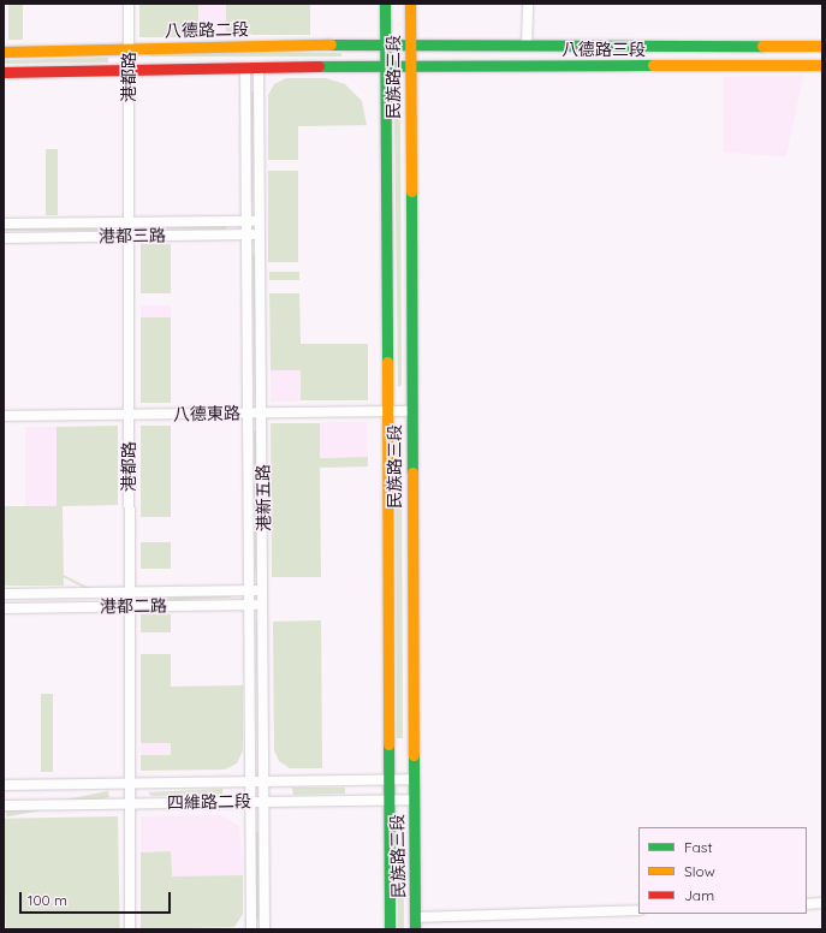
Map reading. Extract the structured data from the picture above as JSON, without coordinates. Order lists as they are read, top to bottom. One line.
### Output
{"streets":{"street":["八德路二段","八德路三段","港都路","民族路三段","港都三路","八德東路","港新五路","港都二路","四維路二段"]},"crossings":[["八德路二段","八德路三段"],["八德路二段","港都路"],["八德路二段","民族路三段"],["八德路三段","民族路三段"],["港都路","港都三路"],["港都路","八德東路"],["港都路","港都二路"],["港都路","四維路二段"],["民族路三段","八德東路"],["民族路三段","四維路二段"],["港都三路","港新五路"],["八德東路","港新五路"],["港新五路","港都二路"],["港新五路","四維路二段"]],"legend":["Fast","Slow","Jam"],"scale_bar":"100 m"}
